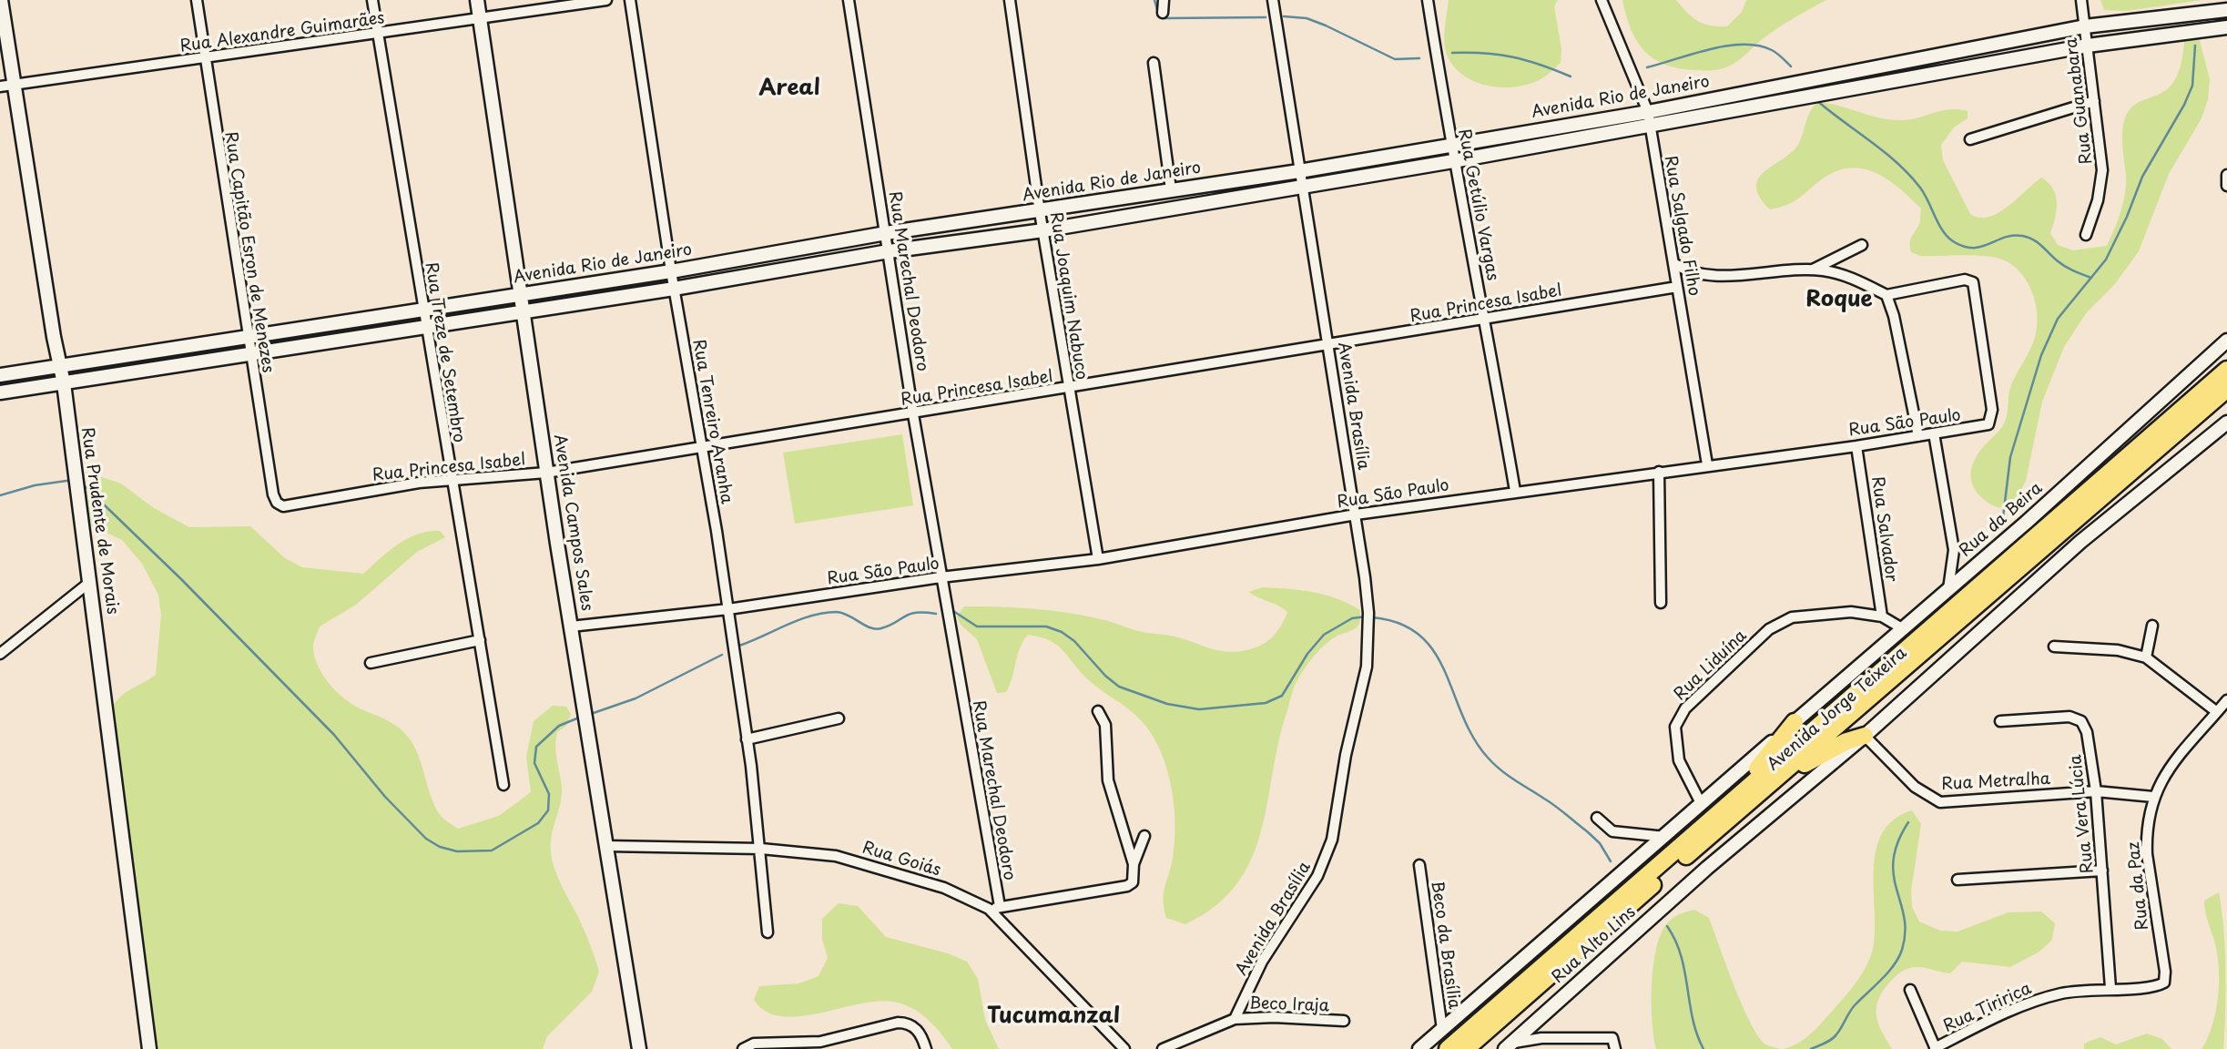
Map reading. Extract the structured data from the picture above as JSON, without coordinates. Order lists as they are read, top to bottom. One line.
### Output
{"streets":{"highway":["Avenida Jorge Teixeira"],"main road":["Avenida Rio de Janeiro","Rua da Beira","Rua Prudente de Morais","Avenida Campos Sales","Rua Alto Lins"],"street":["Rua Alexandre Guimarães","Rua Guanabara","Rua Getúlio Vargas","Rua Salgado Filho","Rua Capitão Esron de Menezes","Rua Marechal Deodoro","Rua Joaquim Nabuco","Rua Princesa Isabel","Rua Treze de Setembro","Avenida Brasília","Rua Tenreiro Aranha","Rua São Paulo","Rua Salvador","Rua Liduína","Rua Metralha","Rua Vera Lúcia","Rua Goiás","Rua da Paz","Beco da Brasília","Beco Iraja","Rua Tiririca"]},"crossings":[["Rua Alexandre Guimarães","Rua Capitão Esron de Menezes"],["Rua Alexandre Guimarães","Rua Treze de Setembro"],["Rua Alexandre Guimarães","Rua Prudente de Morais"],["Rua Alexandre Guimarães","Avenida Campos Sales"],["Avenida Rio de Janeiro","Rua Guanabara"],["Avenida Rio de Janeiro","Rua Getúlio Vargas"],["Avenida Rio de Janeiro","Rua Salgado Filho"],["Avenida Rio de Janeiro","Rua Capitão Esron de Menezes"],["Avenida Rio de Janeiro","Rua Marechal Deodoro"],["Avenida Rio de Janeiro","Rua Joaquim Nabuco"],["Avenida Rio de Janeiro","Rua Treze de Setembro"],["Avenida Rio de Janeiro","Avenida Brasília"],["Avenida Rio de Janeiro","Rua Tenreiro Aranha"],["Avenida Rio de Janeiro","Rua Prudente de Morais"],["Avenida Rio de Janeiro","Avenida Campos Sales"],["Rua Getúlio Vargas","Rua Princesa Isabel"],["Rua Getúlio Vargas","Rua São Paulo"],["Rua Salgado Filho","Rua Princesa Isabel"],["Rua Salgado Filho","Rua São Paulo"],["Rua Capitão Esron de Menezes","Rua Princesa Isabel"],["Rua Marechal Deodoro","Rua Princesa Isabel"],["Rua Marechal Deodoro","Rua São Paulo"],["Rua Joaquim Nabuco","Rua Princesa Isabel"],["Rua Joaquim Nabuco","Rua São Paulo"],["Rua Princesa Isabel","Rua Treze de Setembro"],["Rua Princesa Isabel","Avenida Brasília"],["Rua Princesa Isabel","Rua Tenreiro Aranha"],["Rua Princesa Isabel","Avenida Campos Sales"],["Avenida Brasília","Rua São Paulo"],["Avenida Brasília","Beco Iraja"],["Rua Tenreiro Aranha","Rua São Paulo"],["Rua Tenreiro Aranha","Rua Goiás"],["Rua São Paulo","Avenida Campos Sales"],["Rua São Paulo","Rua Salvador"],["Rua da Beira","Rua Liduína"],["Rua da Beira","Beco da Brasília"],["Avenida Campos Sales","Rua Goiás"],["Rua Salvador","Rua Liduína"],["Rua Metralha","Rua Vera Lúcia"],["Rua Metralha","Rua da Paz"],["Rua Metralha","Rua Alto Lins"],["Rua Vera Lúcia","Rua Tiririca"],["Rua da Paz","Rua Tiririca"]],"districts":["Areal","Roque","Tucumanzal"]}
